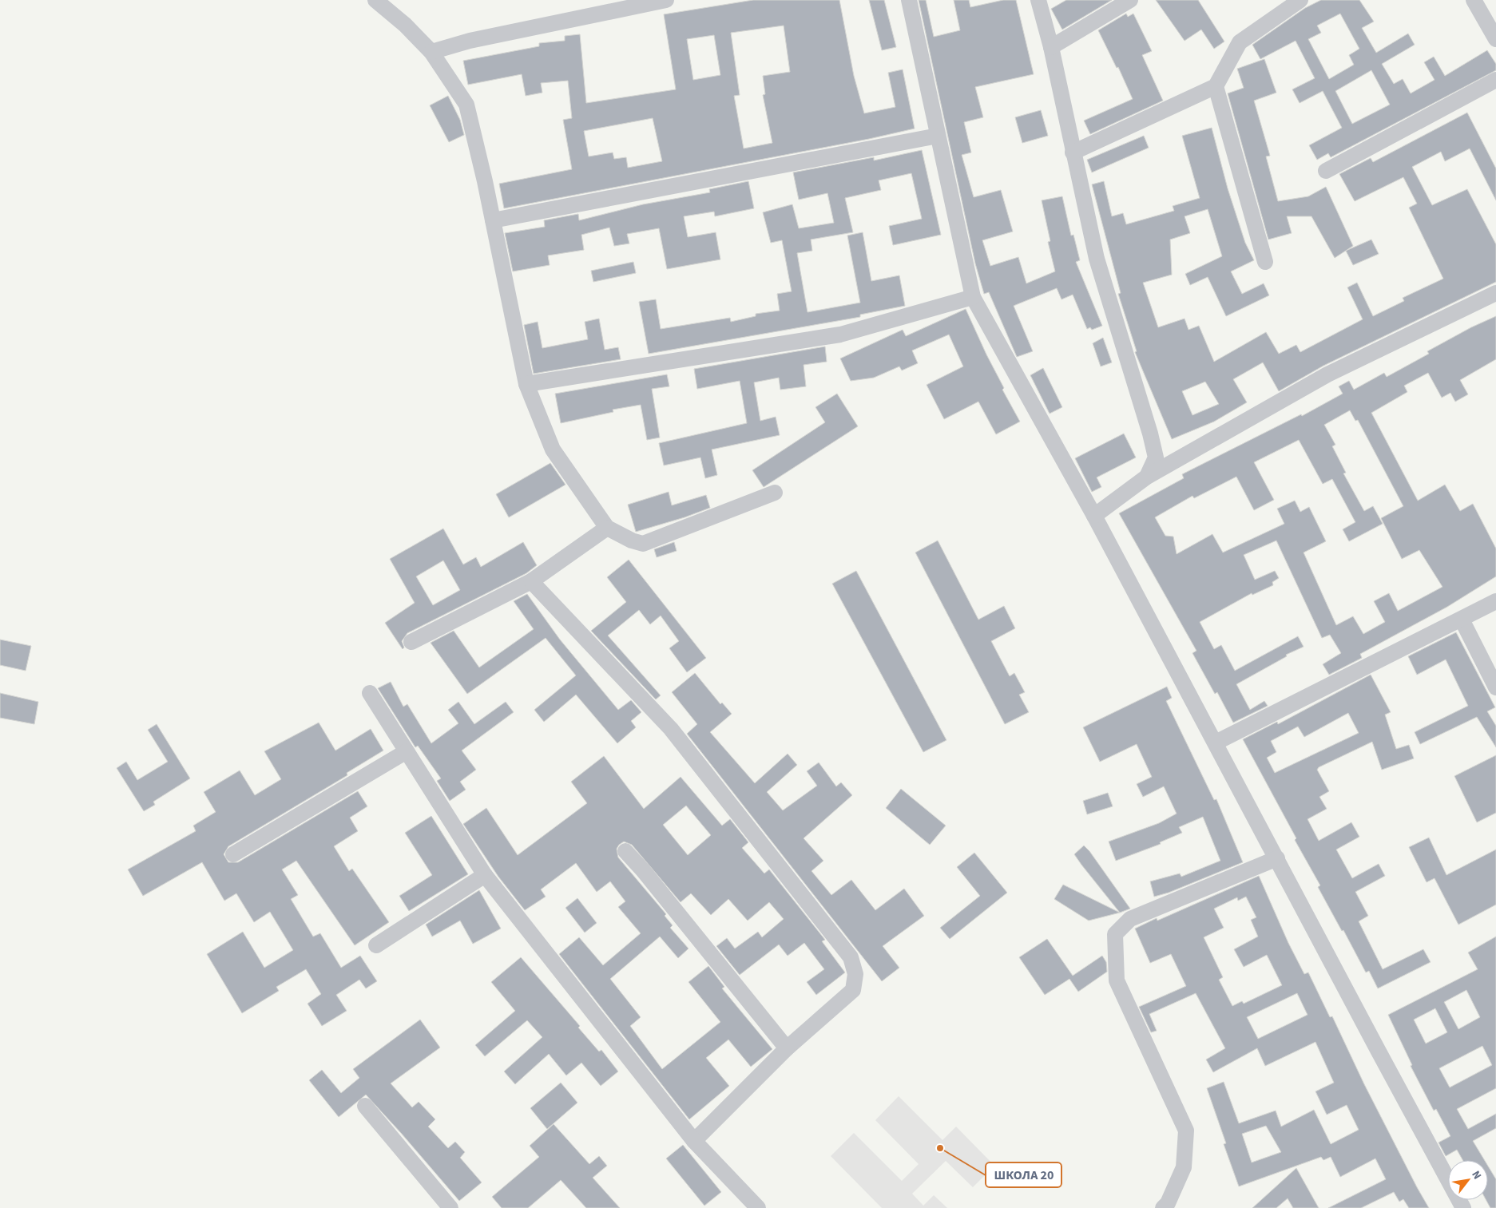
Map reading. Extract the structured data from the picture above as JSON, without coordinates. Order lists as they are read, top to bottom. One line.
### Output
{"places":["ШКОЛА 20"],"north":"top right"}
